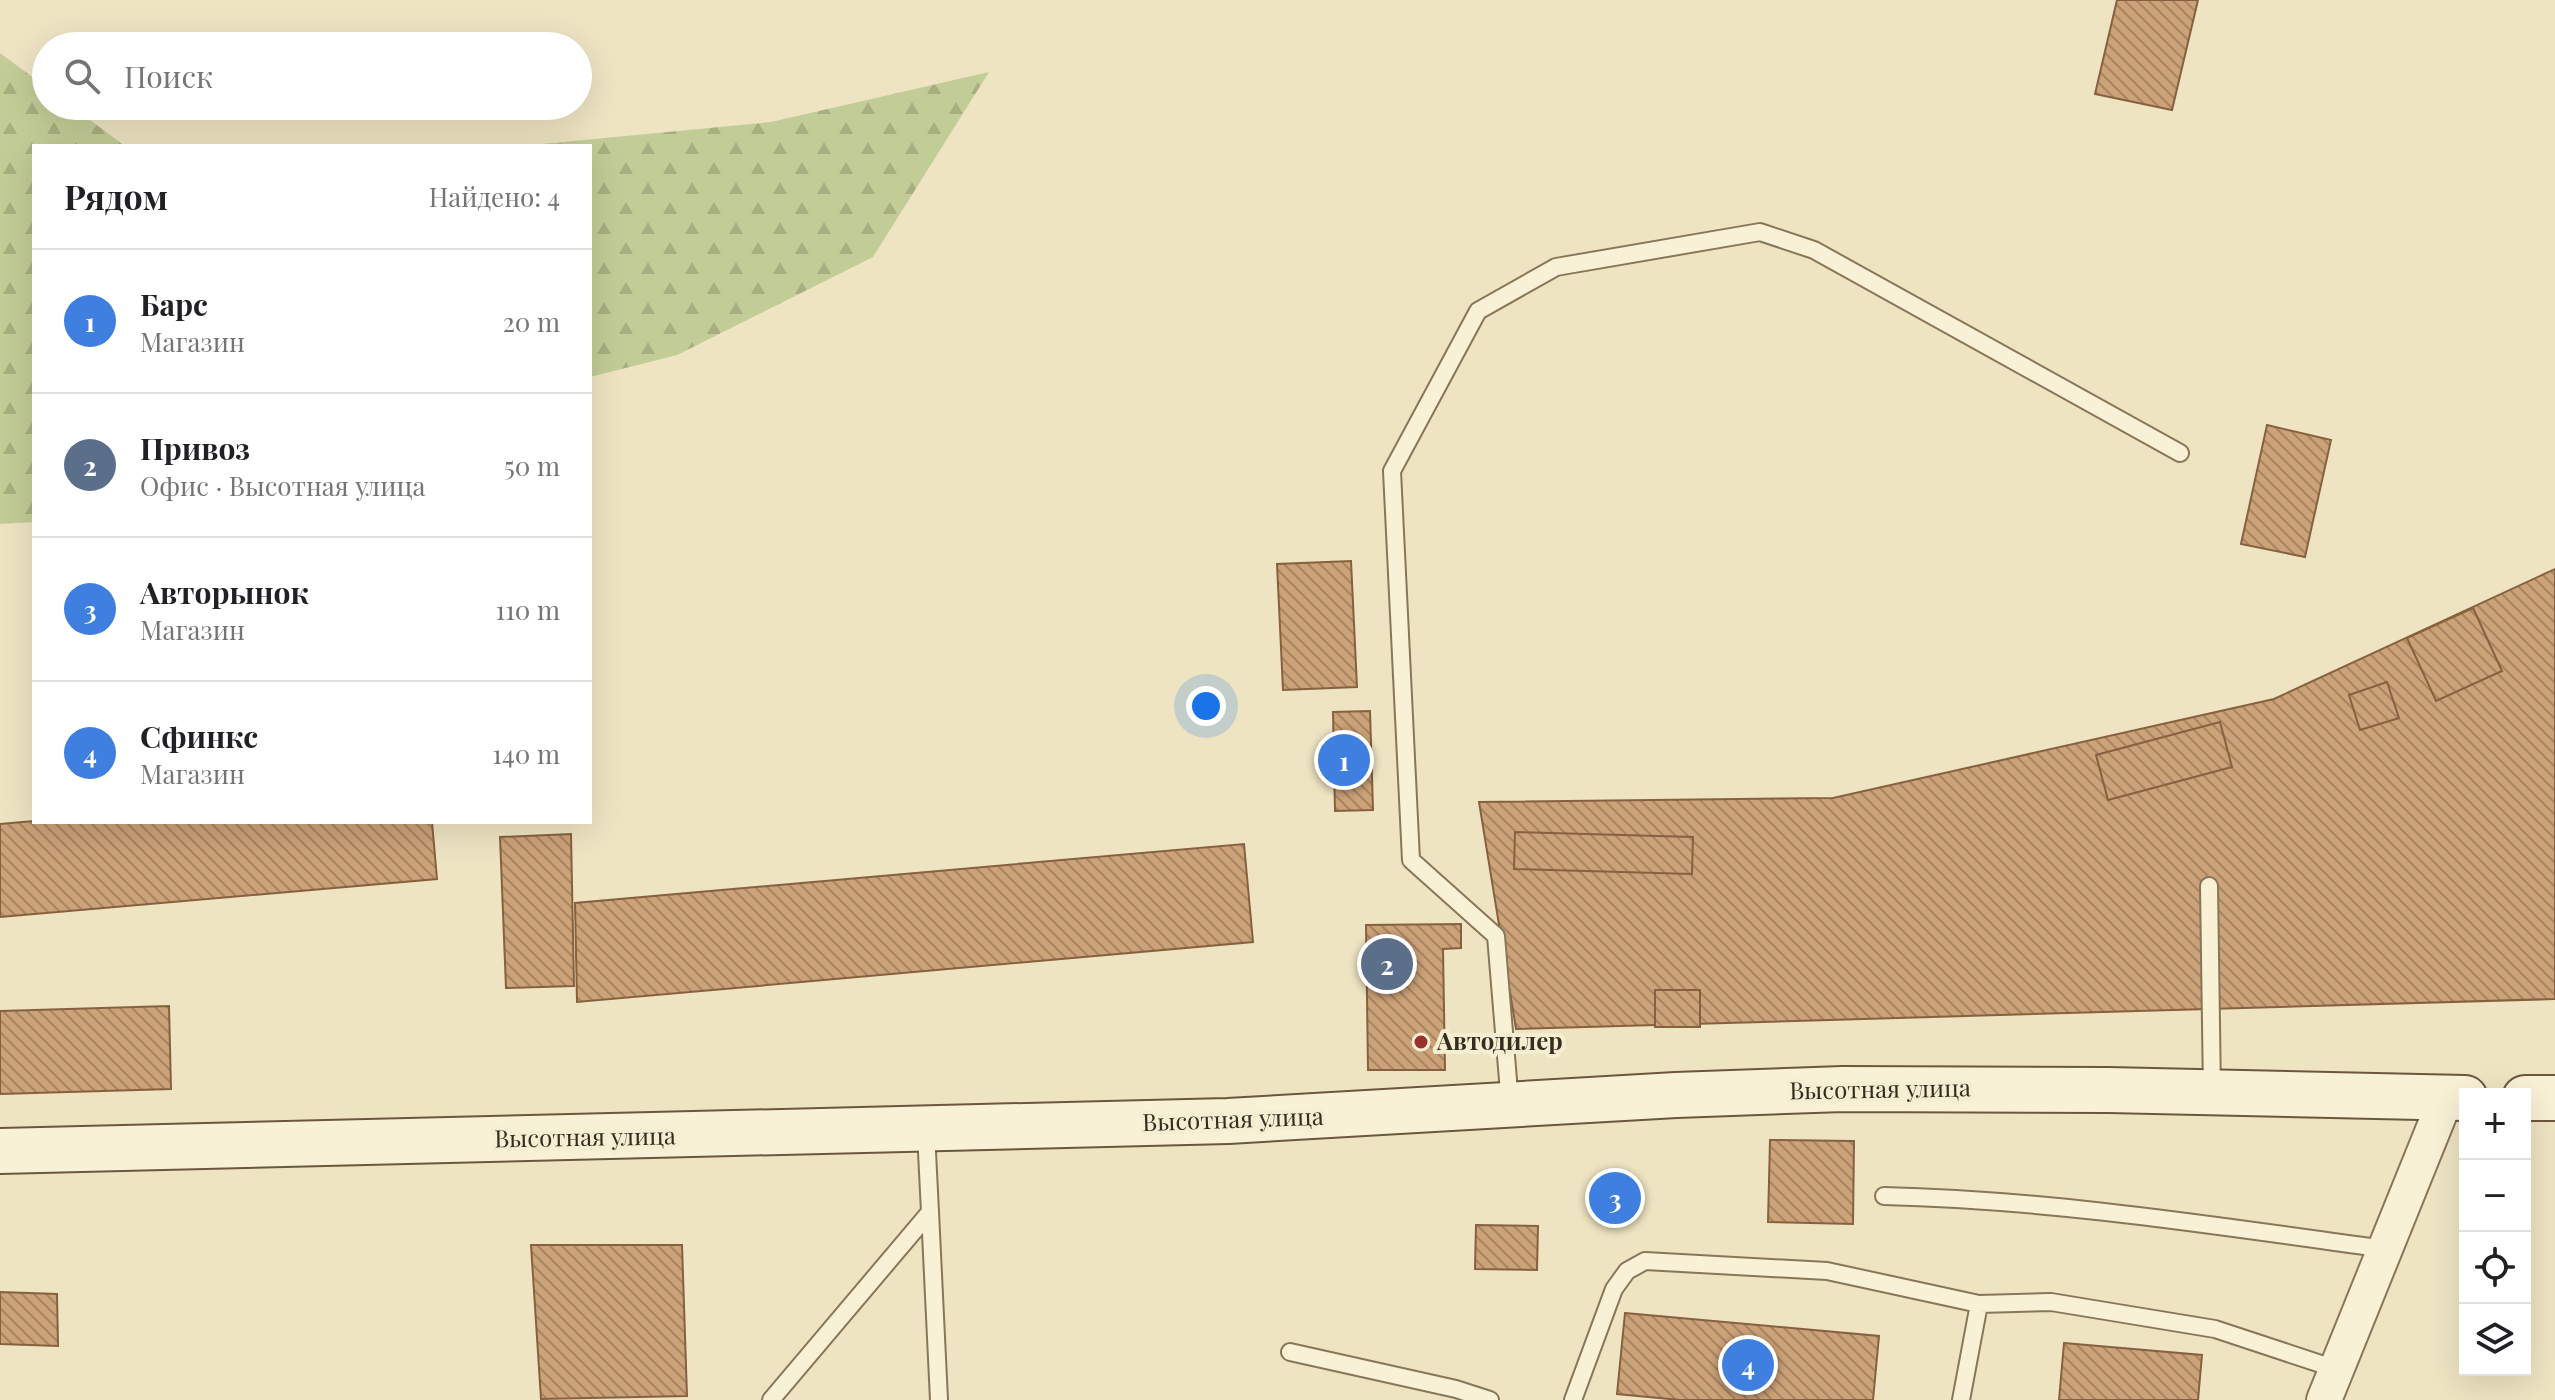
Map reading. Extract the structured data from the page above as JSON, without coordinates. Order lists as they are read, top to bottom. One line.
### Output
{"streets":{"street":["Высотная улица"]},"places":["Автодилер"],"page":{"search":"Поиск","heading":["Рядом","Найдено: 4"],"list":[{"mark":"1","name":"Барс","note":"Магазин","value":"20 m"},{"mark":"2","name":"Привоз","note":"Офис · Высотная улица","value":"50 m"},{"mark":"3","name":"Авторынок","note":"Магазин","value":"110 m"},{"mark":"4","name":"Сфинкс","note":"Магазин","value":"140 m"}],"pins":["1","2","3","4"],"map_buttons":["+","−"]}}
